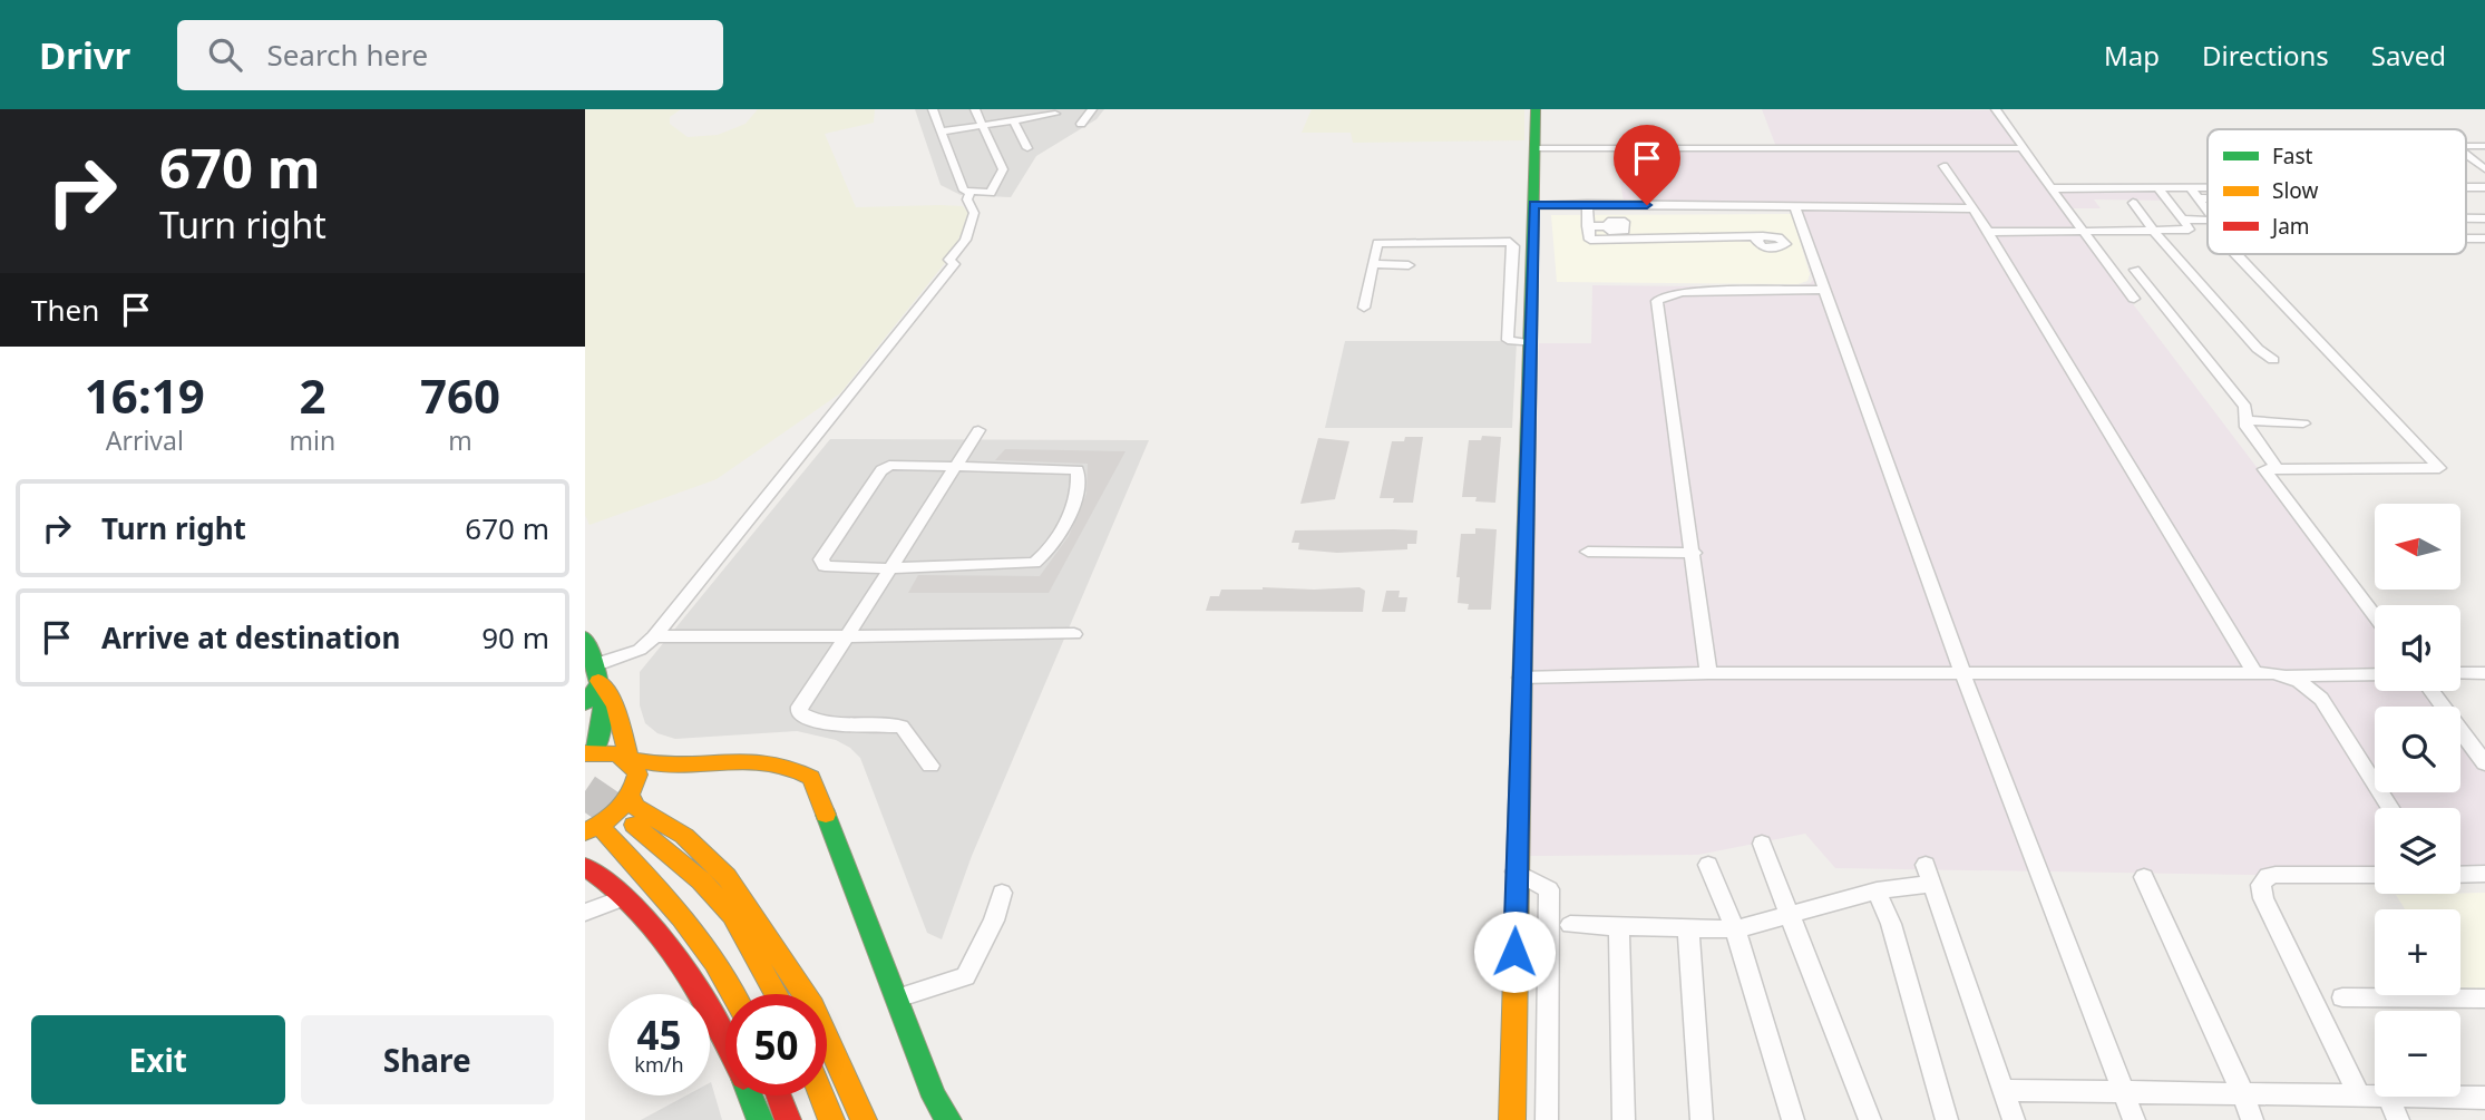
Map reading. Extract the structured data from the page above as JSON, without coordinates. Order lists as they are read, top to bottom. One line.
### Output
{"legend":["Fast","Slow","Jam"],"north":"left","page":{"header":"Drivr","search":"Search here","nav":["Map","Directions","Saved"],"turn":["670 m","Turn right"],"then":"Then","eta":["16:19","Arrival","2","min","760","m"],"list":[{"name":"Turn right","value":"670 m"},{"name":"Arrive at destination","value":"90 m"}],"map_buttons":["+","−"],"speed":"45 km/h","limit":"50","buttons":["Exit","Share"]}}
